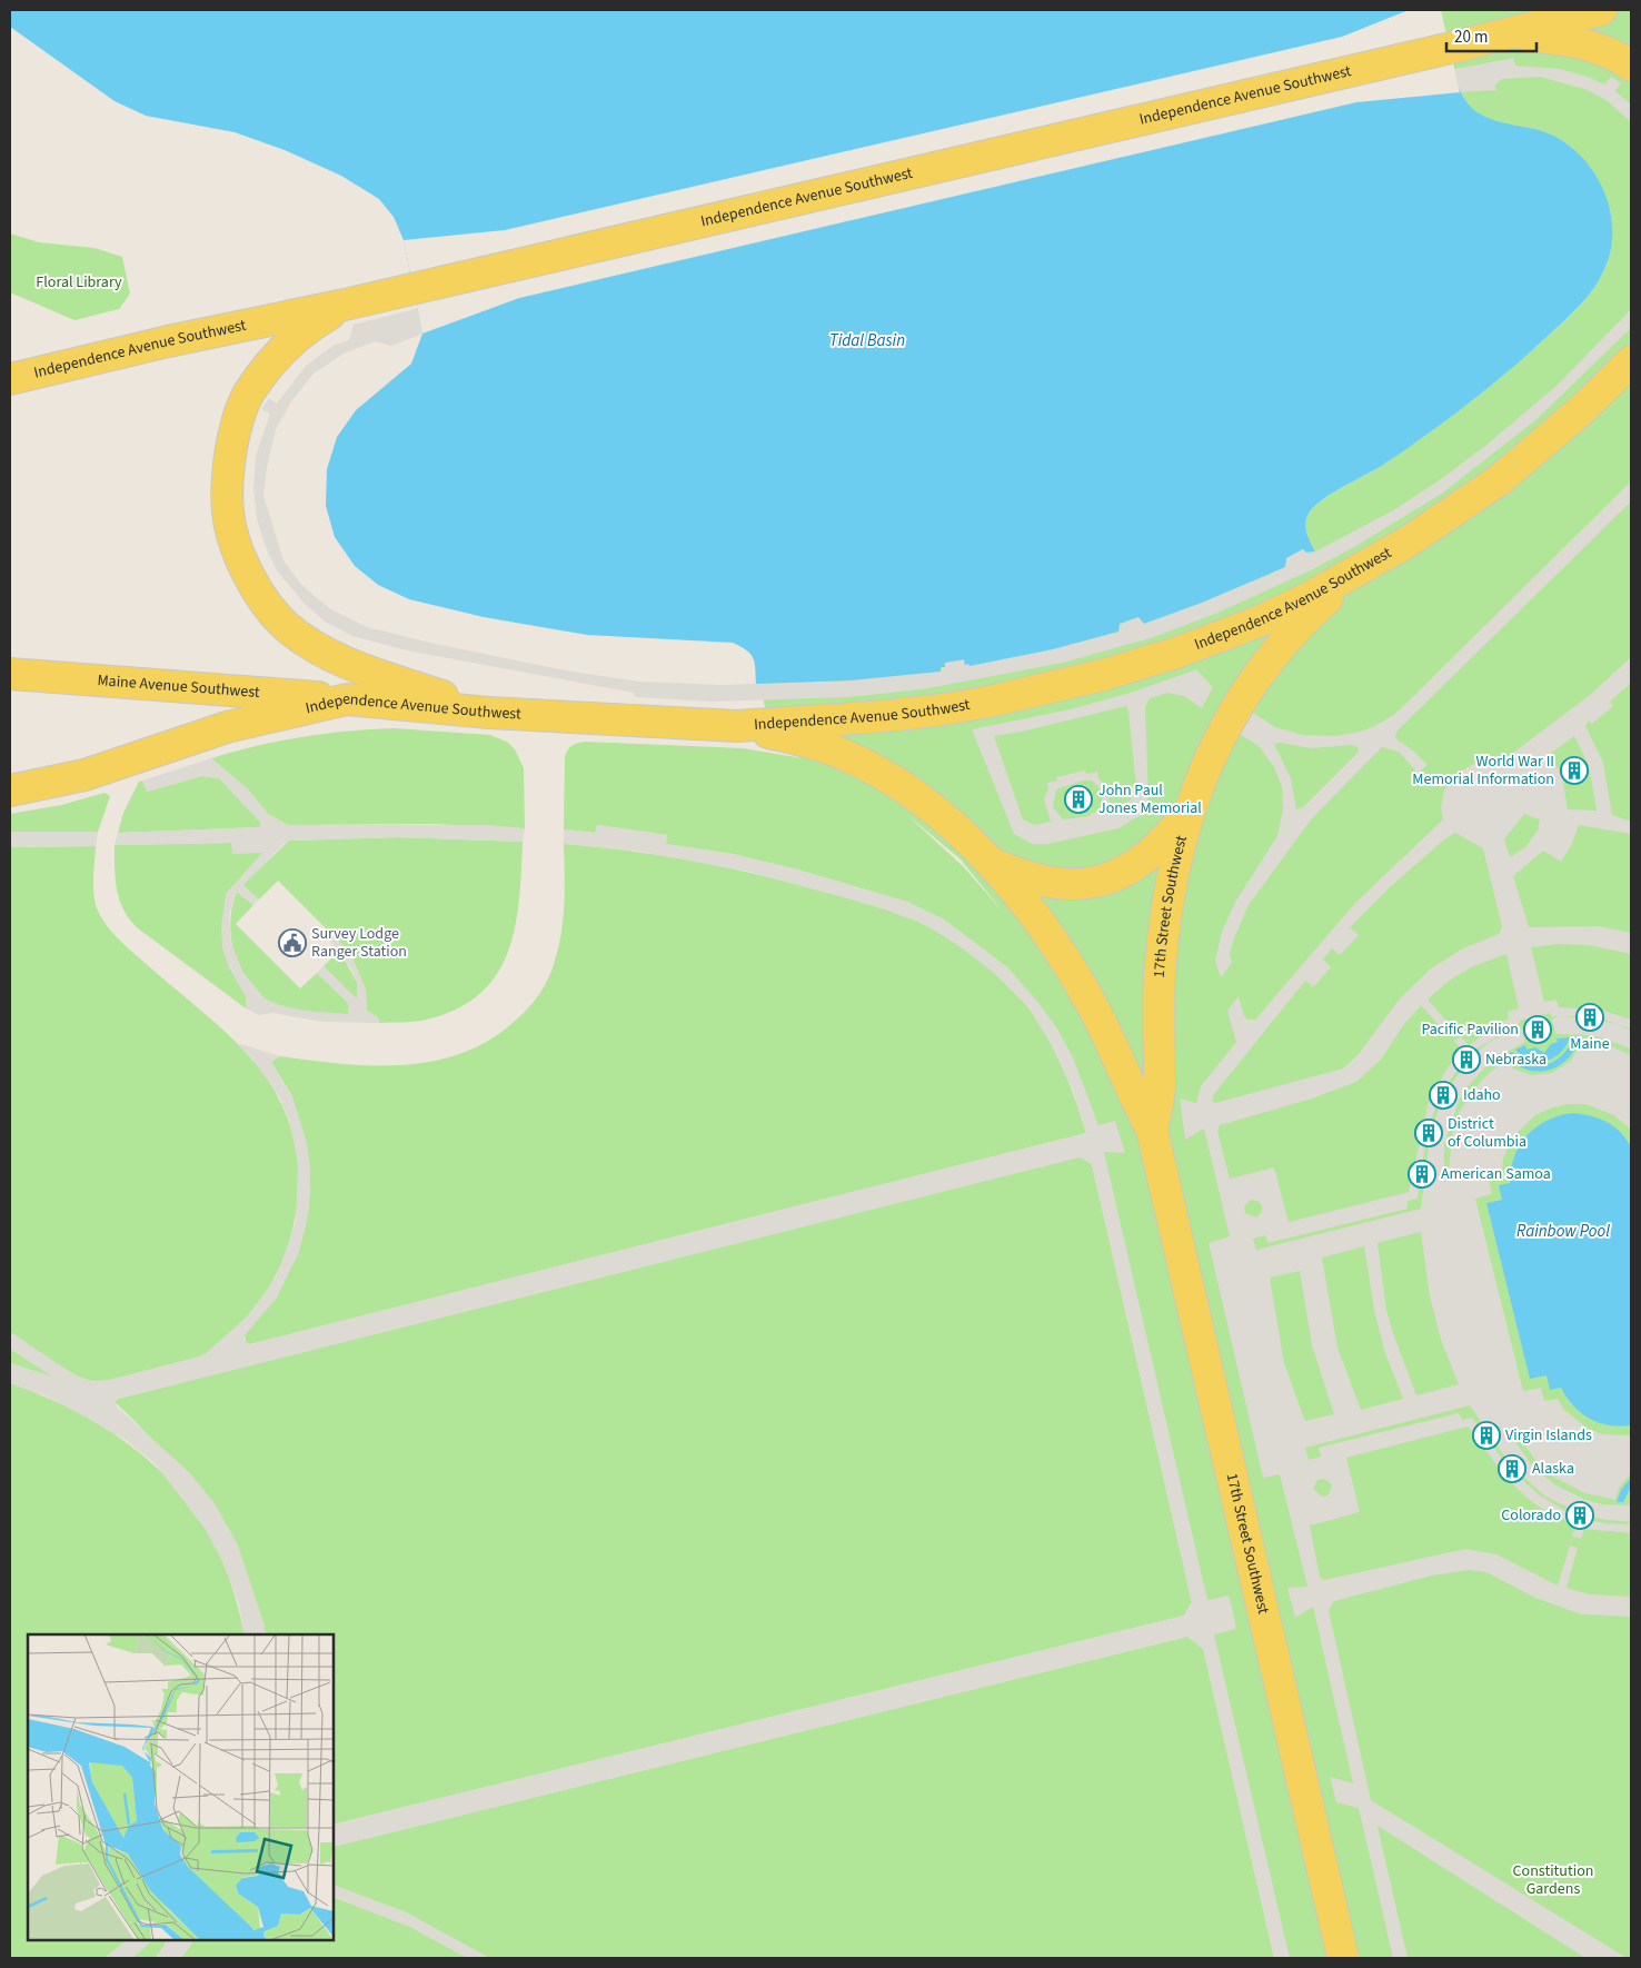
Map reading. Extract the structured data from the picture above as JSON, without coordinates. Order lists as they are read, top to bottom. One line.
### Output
{"streets":{"main road":["Independence Avenue Southwest","Maine Avenue Southwest","17th Street Southwest"]},"crossings":[["Independence Avenue Southwest","Maine Avenue Southwest"],["Independence Avenue Southwest","17th Street Southwest"]],"water":["Tidal Basin","Rainbow Pool"],"parks":["Floral Library","Constitution Gardens"],"places":{"building":["World War II Memorial Information","John Paul Jones Memorial","Maine","Pacific Pavilion","Nebraska","Idaho","District of Columbia","American Samoa","Virgin Islands","Alaska","Colorado"],"public building":["Survey Lodge Ranger Station"]},"scale_bar":"20 m"}
